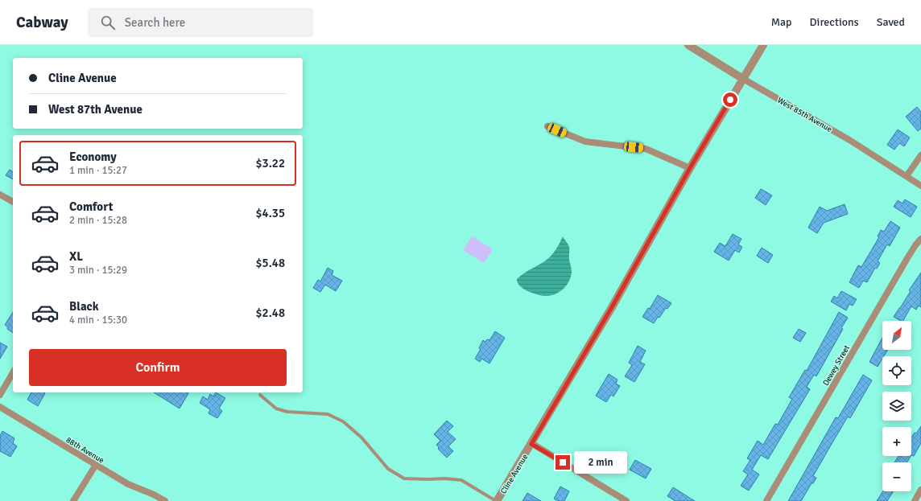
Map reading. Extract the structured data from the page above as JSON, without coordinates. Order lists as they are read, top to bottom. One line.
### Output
{"streets":{"street":["West 85th Avenue","Dewey Street","88th Avenue","Cline Avenue"]},"crossings":[["West 85th Avenue","Cline Avenue"]],"north":"top right","page":{"header":"Cabway","search":"Search here","nav":["Map","Directions","Saved"],"banner":["Cline Avenue","West 87th Avenue"],"list":[{"name":"Economy","note":"1 min · 15:27","value":"$3.22"},{"name":"Comfort","note":"2 min · 15:28","value":"$4.35"},{"name":"XL","note":"3 min · 15:29","value":"$5.48"},{"name":"Black","note":"4 min · 15:30","value":"$2.48"}],"map_buttons":["+","−"],"buttons":"Confirm","bubble":"2 min"}}
